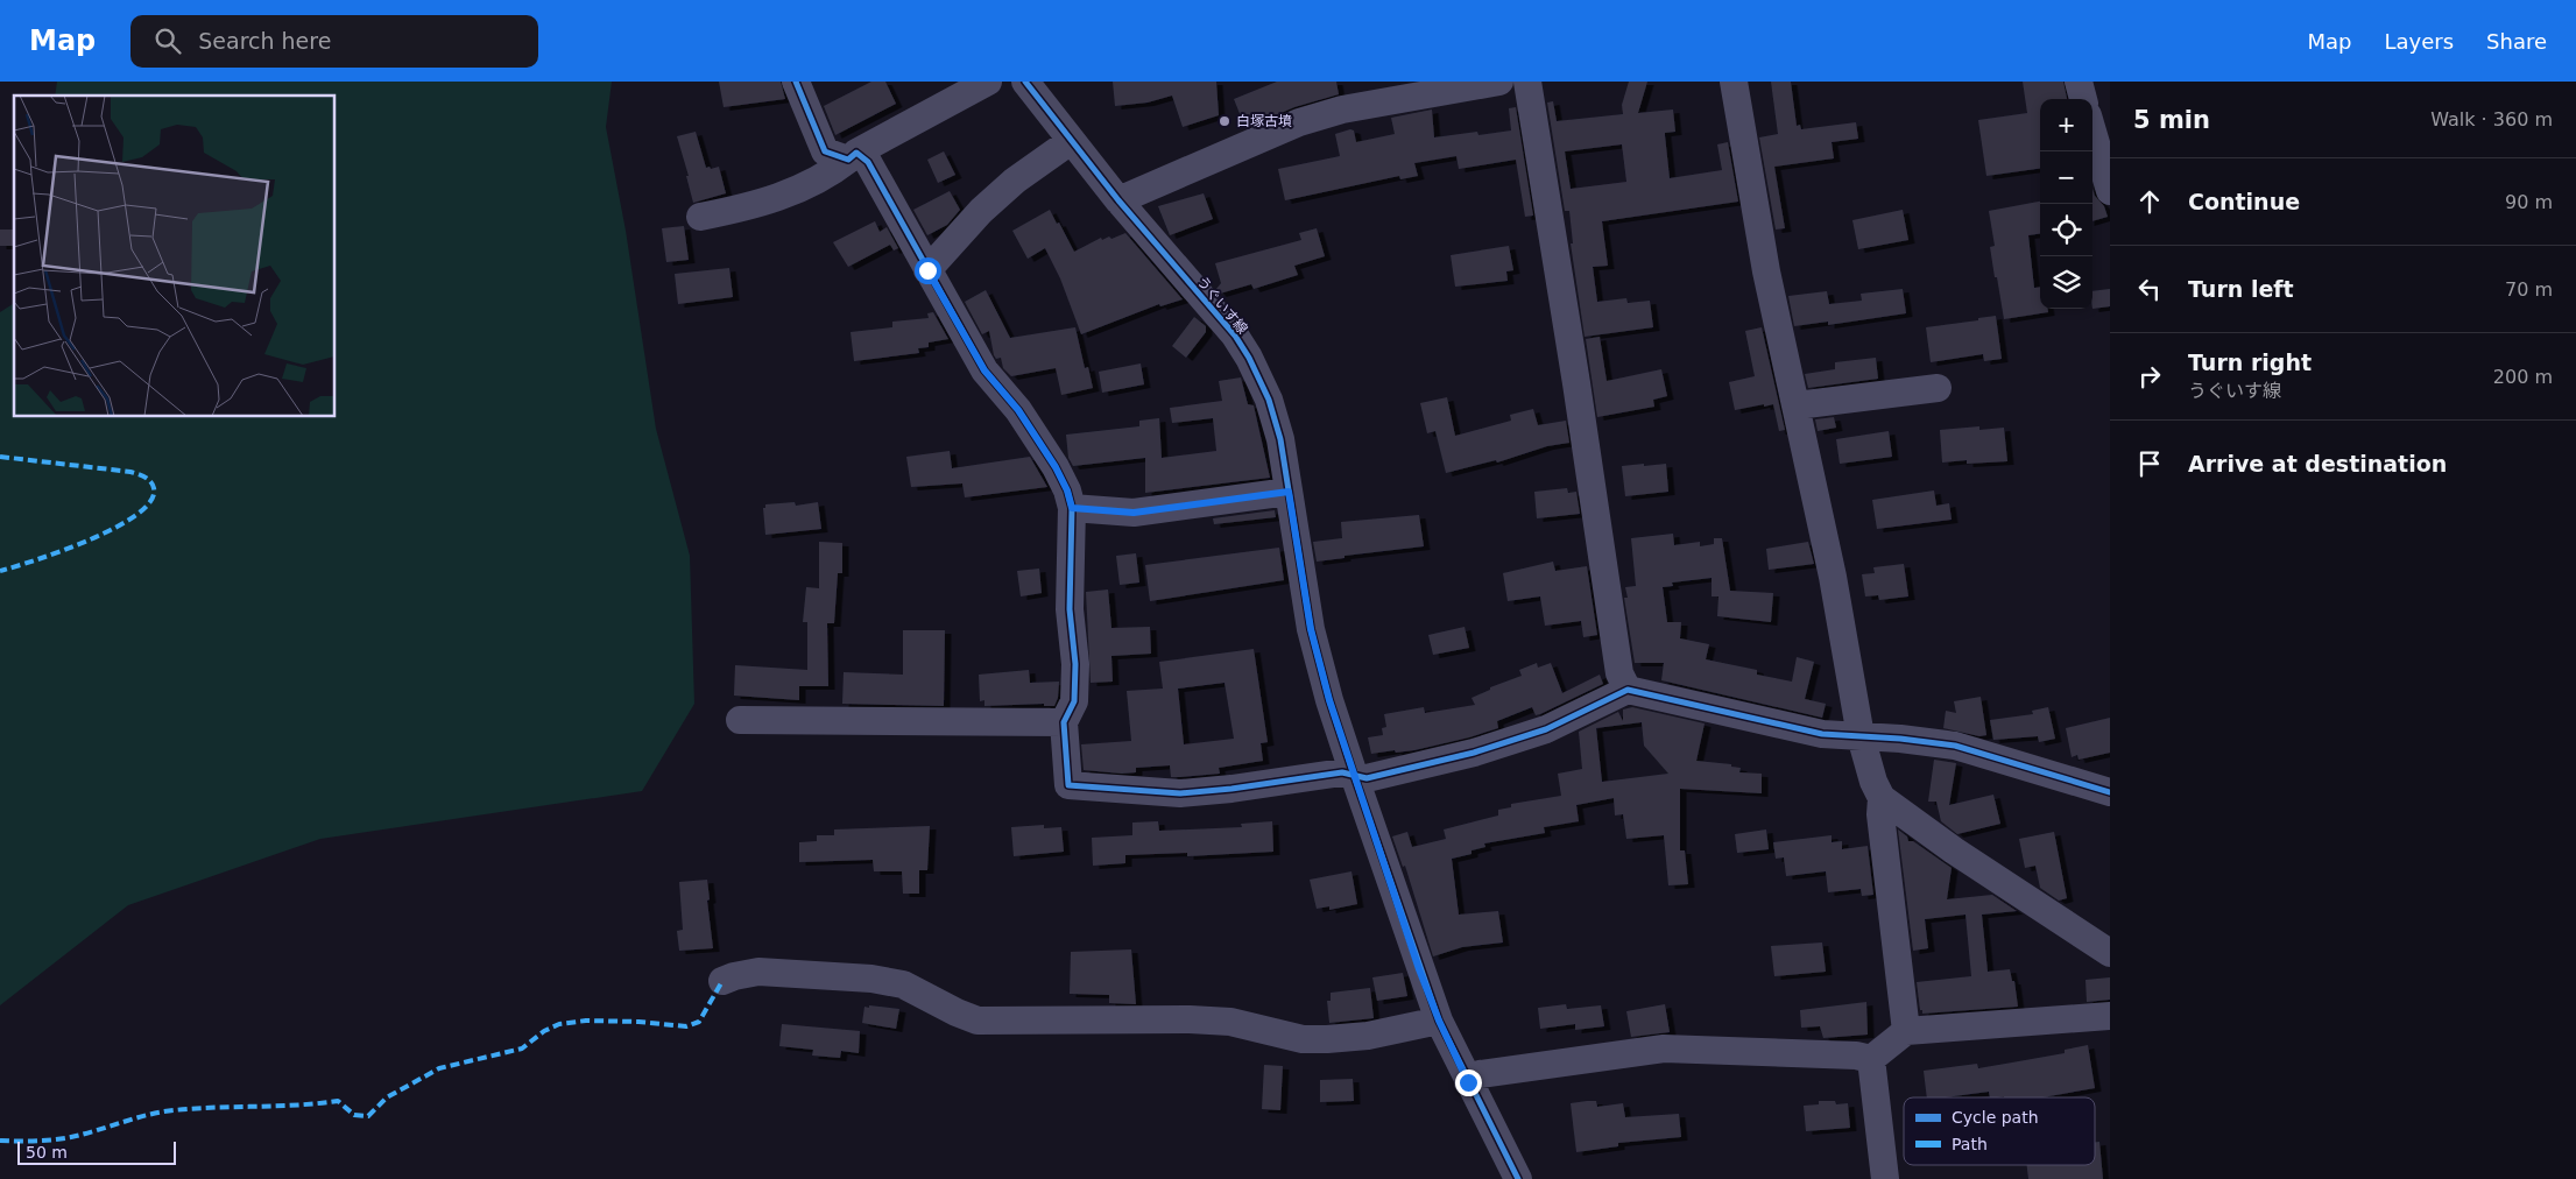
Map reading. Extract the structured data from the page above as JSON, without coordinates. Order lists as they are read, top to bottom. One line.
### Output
{"streets":{"street":["うぐいす線"]},"places":["白塚古墳"],"legend":["Cycle path","Path"],"scale_bar":"50 m","page":{"header":"Map","search":"Search here","nav":["Map","Layers","Share"],"heading":["5 min","Walk · 360 m"],"map_buttons":["+","−"],"list":[["Continue","90 m"],["Turn left","70 m"],["Turn right","うぐいす線","200 m"],"Arrive at destination"],"scale":"50 m"}}
